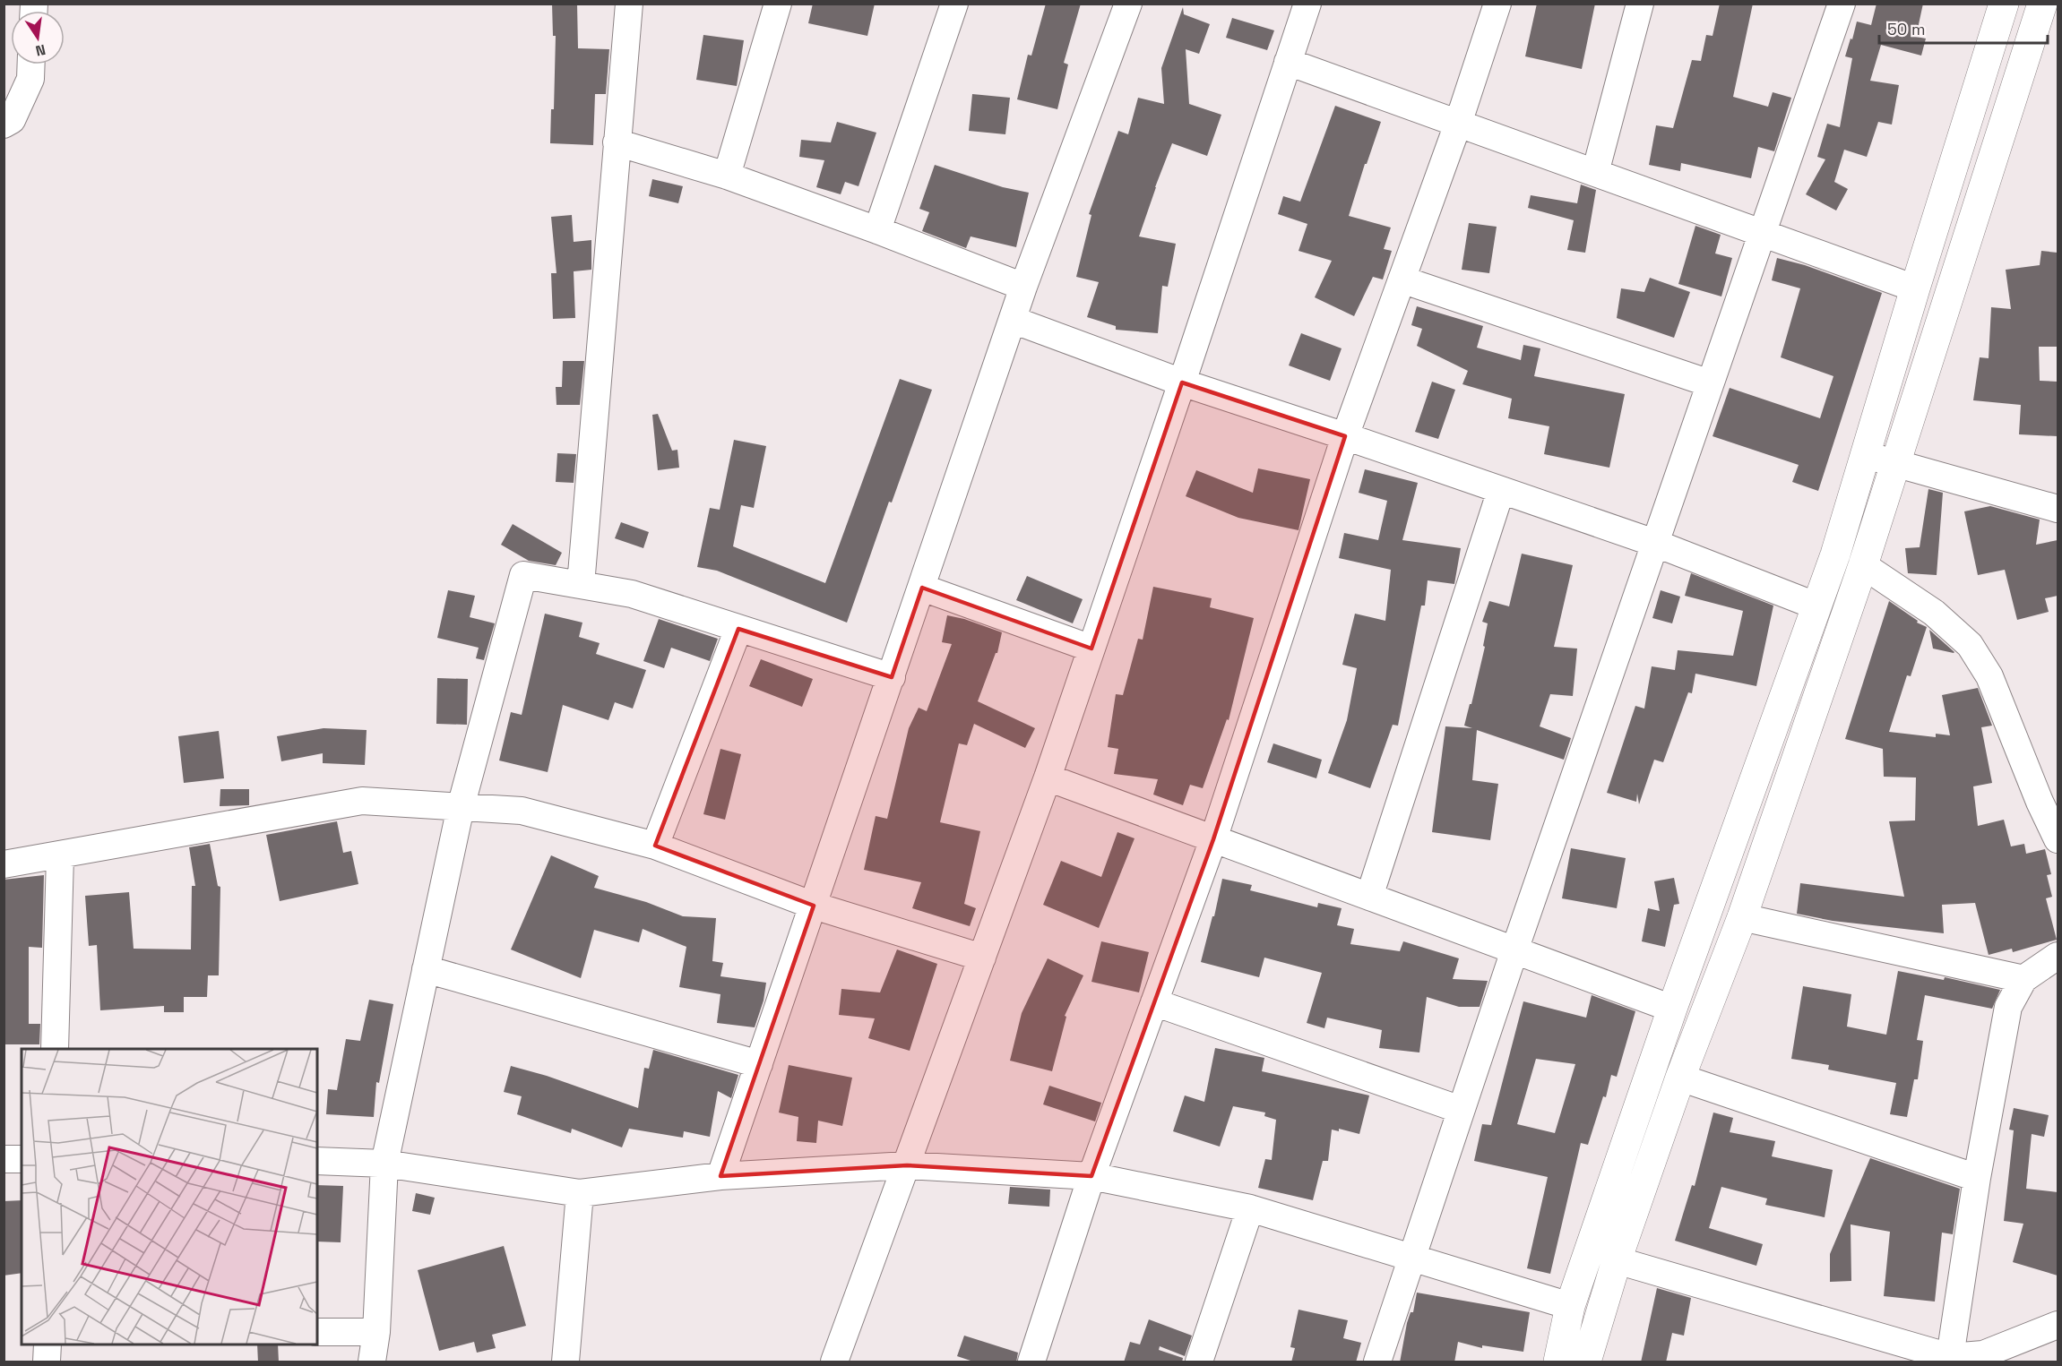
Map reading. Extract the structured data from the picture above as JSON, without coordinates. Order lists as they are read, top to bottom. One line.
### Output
{"scale_bar":"50 m","north":"bottom"}
